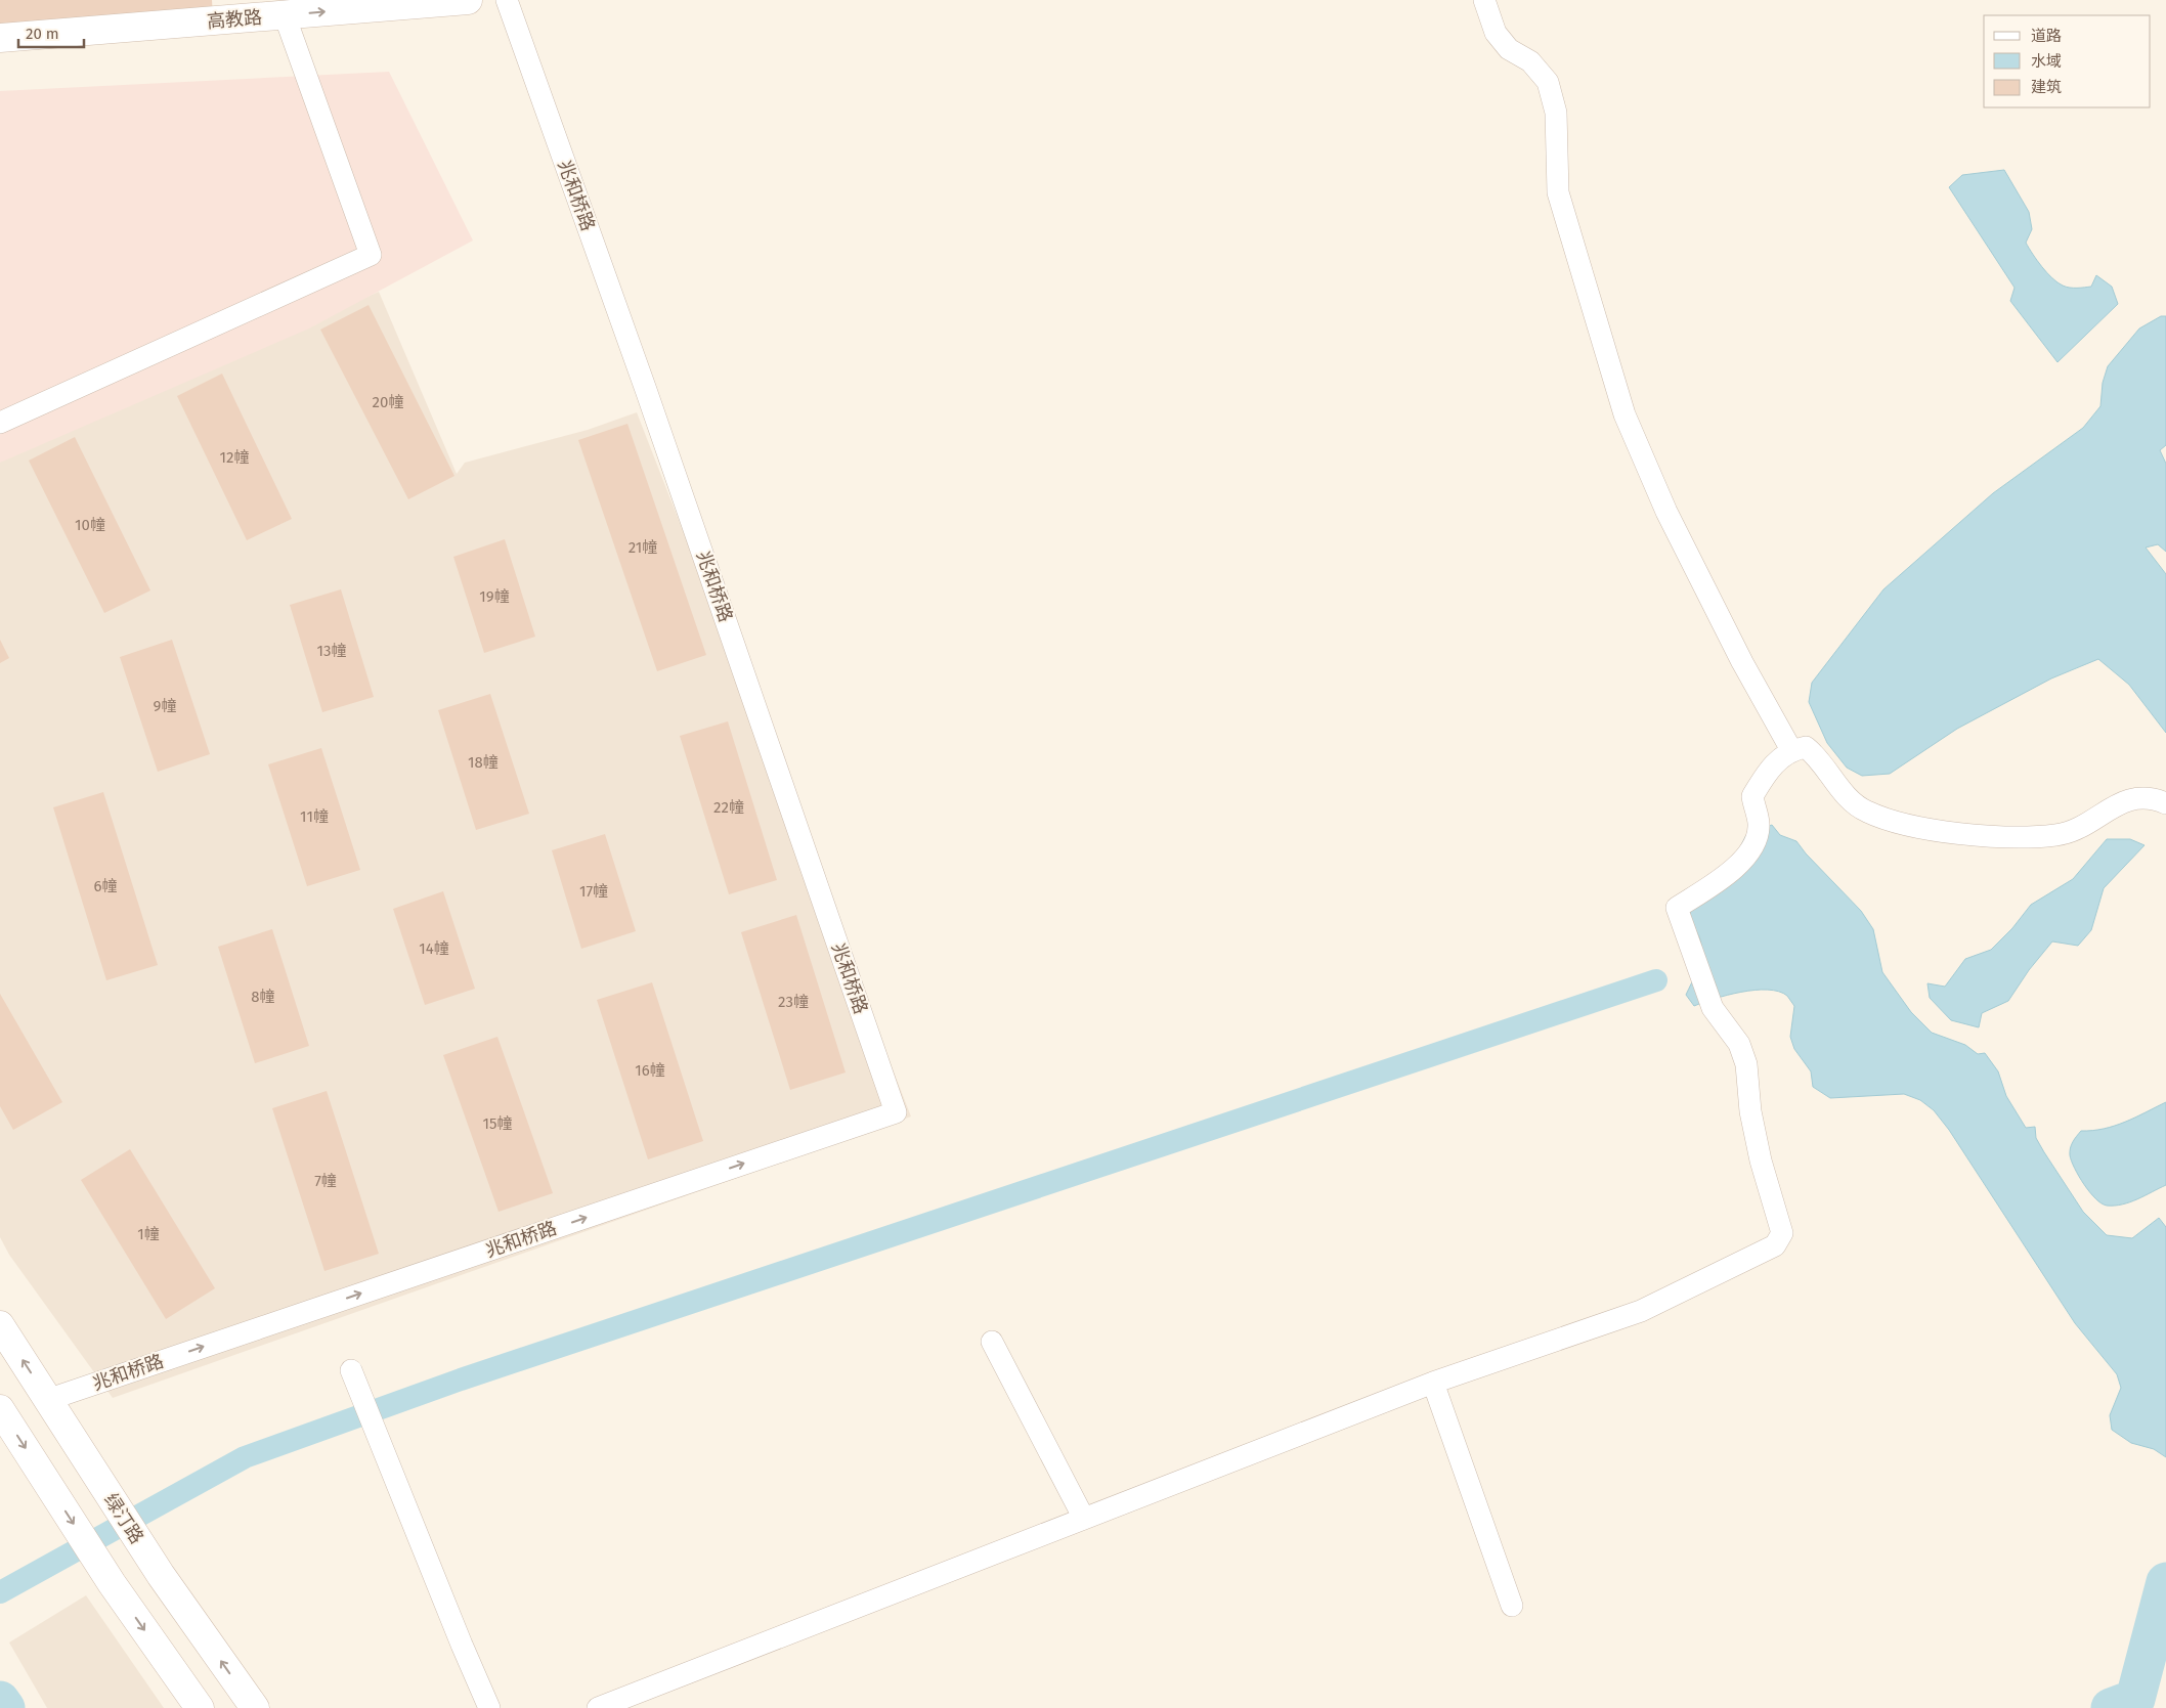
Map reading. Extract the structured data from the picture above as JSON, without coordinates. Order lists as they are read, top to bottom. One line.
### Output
{"streets":{"main road":["高教路","绿汀路"],"street":["兆和桥路"]},"crossings":[["兆和桥路","绿汀路"]],"one_way":["高教路"],"house_numbers":["20幢","12幢","10幢","21幢","19幢","13幢","9幢","18幢","22幢","11幢","6幢","17幢","14幢","8幢","23幢","16幢","15幢","7幢","1幢"],"legend":["道路","水域","建筑"],"scale_bar":"20 m"}
